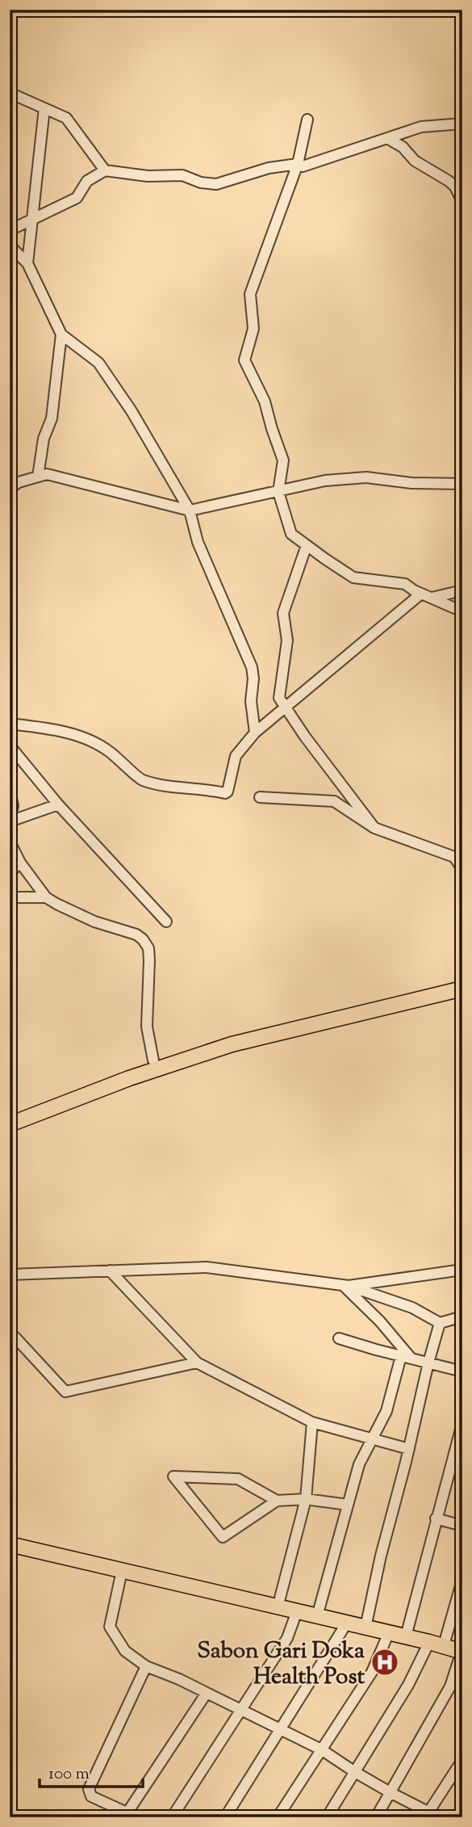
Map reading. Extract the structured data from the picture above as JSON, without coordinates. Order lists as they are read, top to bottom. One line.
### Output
{"places":{"hospital":["Sabon Gari Doka Health Post"]},"scale_bar":"100 m"}
